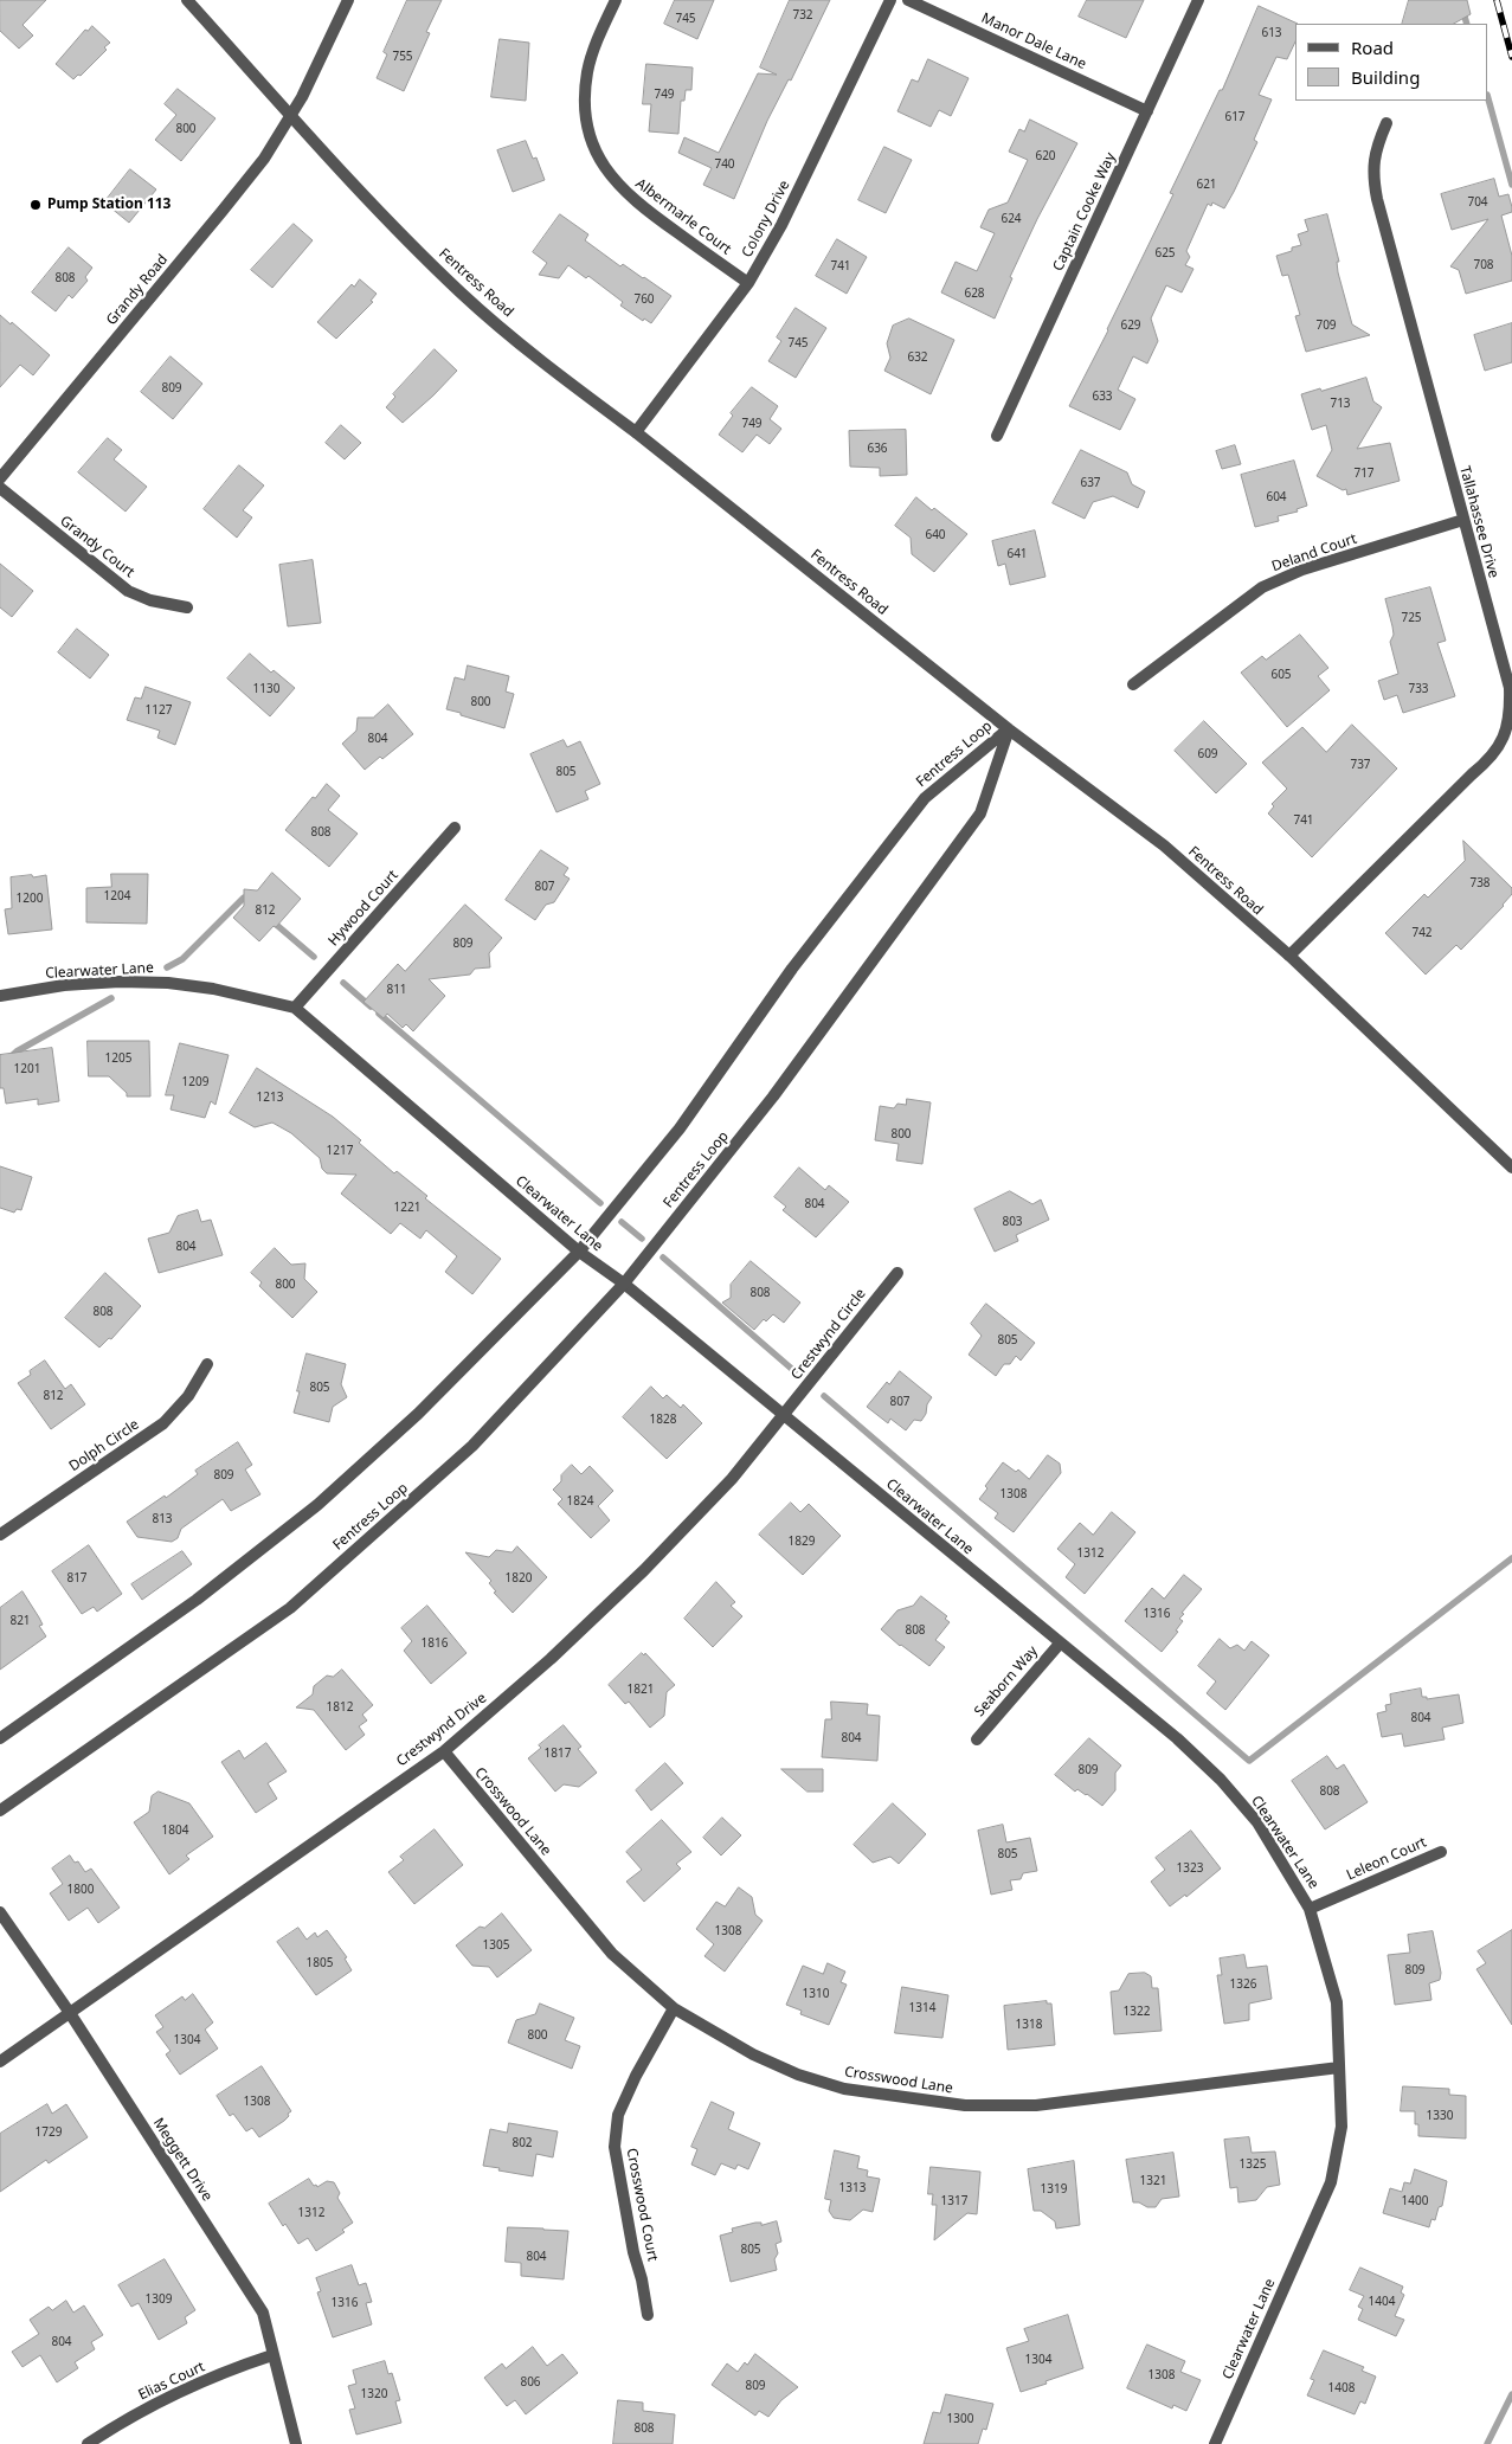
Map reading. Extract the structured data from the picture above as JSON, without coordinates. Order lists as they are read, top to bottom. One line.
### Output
{"streets":{"street":["Manor Dale Lane","Captain Cooke Way","Albermarle Court","Colony Drive","Fentress Road","Grandy Road","Tallahassee Drive","Grandy Court","Deland Court","Fentress Loop","Hywood Court","Clearwater Lane","Crestwynd Circle","Dolph Circle","Seaborn Way","Crestwynd Drive","Crosswood Lane","Leleon Court","Meggett Drive","Crosswood Court","Elias Court"]},"crossings":[["Manor Dale Lane","Captain Cooke Way"],["Albermarle Court","Colony Drive"],["Colony Drive","Fentress Road"],["Fentress Road","Grandy Road"],["Fentress Road","Tallahassee Drive"],["Fentress Road","Fentress Loop"],["Tallahassee Drive","Deland Court"],["Fentress Loop","Clearwater Lane"],["Hywood Court","Clearwater Lane"],["Clearwater Lane","Crestwynd Circle"],["Clearwater Lane","Seaborn Way"],["Clearwater Lane","Crestwynd Drive"],["Clearwater Lane","Crosswood Lane"],["Clearwater Lane","Leleon Court"],["Crestwynd Circle","Crestwynd Drive"],["Crestwynd Drive","Crosswood Lane"],["Crestwynd Drive","Meggett Drive"],["Crosswood Lane","Crosswood Court"],["Meggett Drive","Elias Court"]],"places":["Pump Station 113"],"house_numbers":["732","745","613","755","749","617","800","620","740","621","704","624","625","708","741","808","628","760","629","709","745","632","809","633","713","749","636","717","637","604","640","641","725","605","1130","733","800","1127","804","609","737","805","741","808","738","807","1204","1200","812","742","809","811","1205","1201","1209","1213","800","1217","804","1221","803","804","800","808","808","805","805","812","807","1828","809","1308","1824","813","1829","1312","817","1820","1316","821","808","1816","1821","1812","804","804","1817","809","808","1804","805","1323","1800","1308","1305","1805","809","1326","1310","1314","1322","1318","800","1304","1308","1330","1729","802","1325","1321","1313","1319","1317","1400","1312","805","804","1309","1404","1316","804","1304","1308","806","809","1408","1320","1300","808"],"legend":["Road","Building"]}
